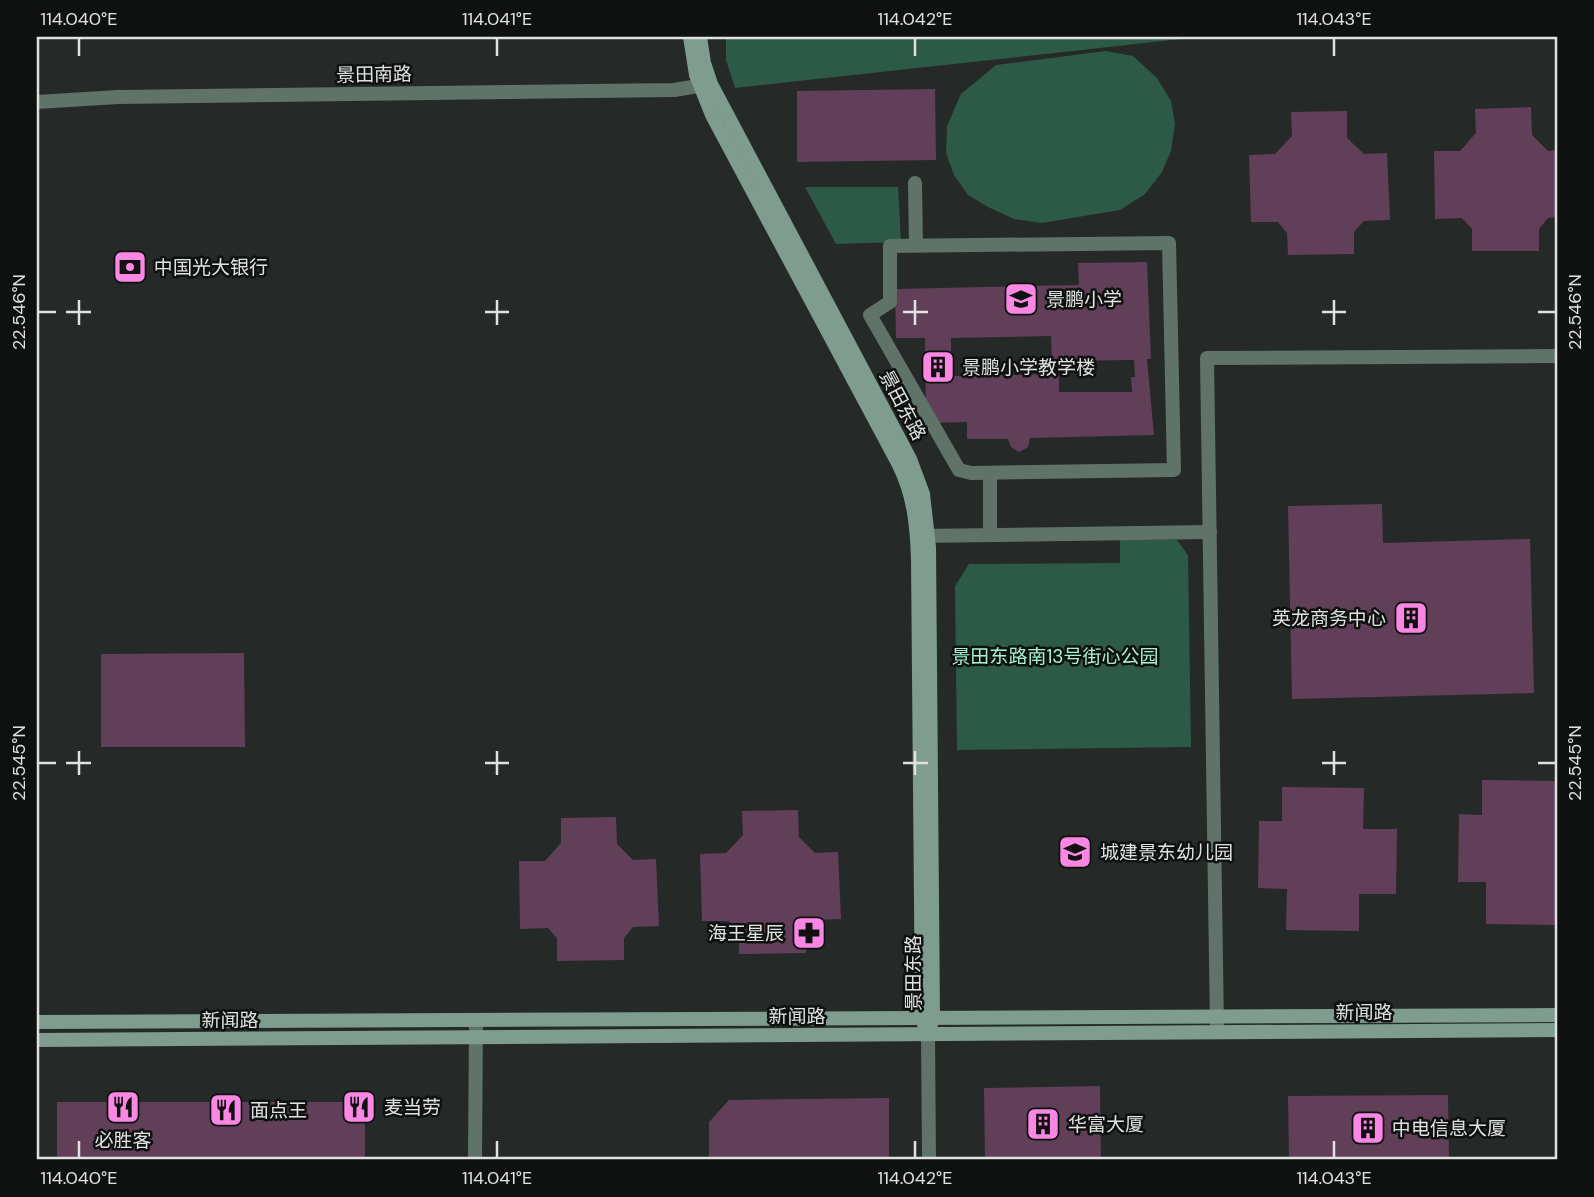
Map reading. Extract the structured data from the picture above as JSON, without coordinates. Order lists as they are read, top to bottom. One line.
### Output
{"streets":{"street":["景田南路","景田东路","新闻路"]},"crossings":[["景田南路","景田东路"],["景田东路","新闻路"]],"parks":["景田东路南13号街心公园"],"places":{"bank":["中国光大银行"],"school or university":["景鹏小学","城建景东幼儿园"],"building":["景鹏小学教学楼","英龙商务中心","华富大厦","中电信息大厦"],"pharmacy":["海王星辰"],"restaurant":["必胜客","麦当劳","面点王"]},"coordinates":["114.040°E","114.041°E","114.042°E","114.043°E","22.546°N","22.545°N"]}
